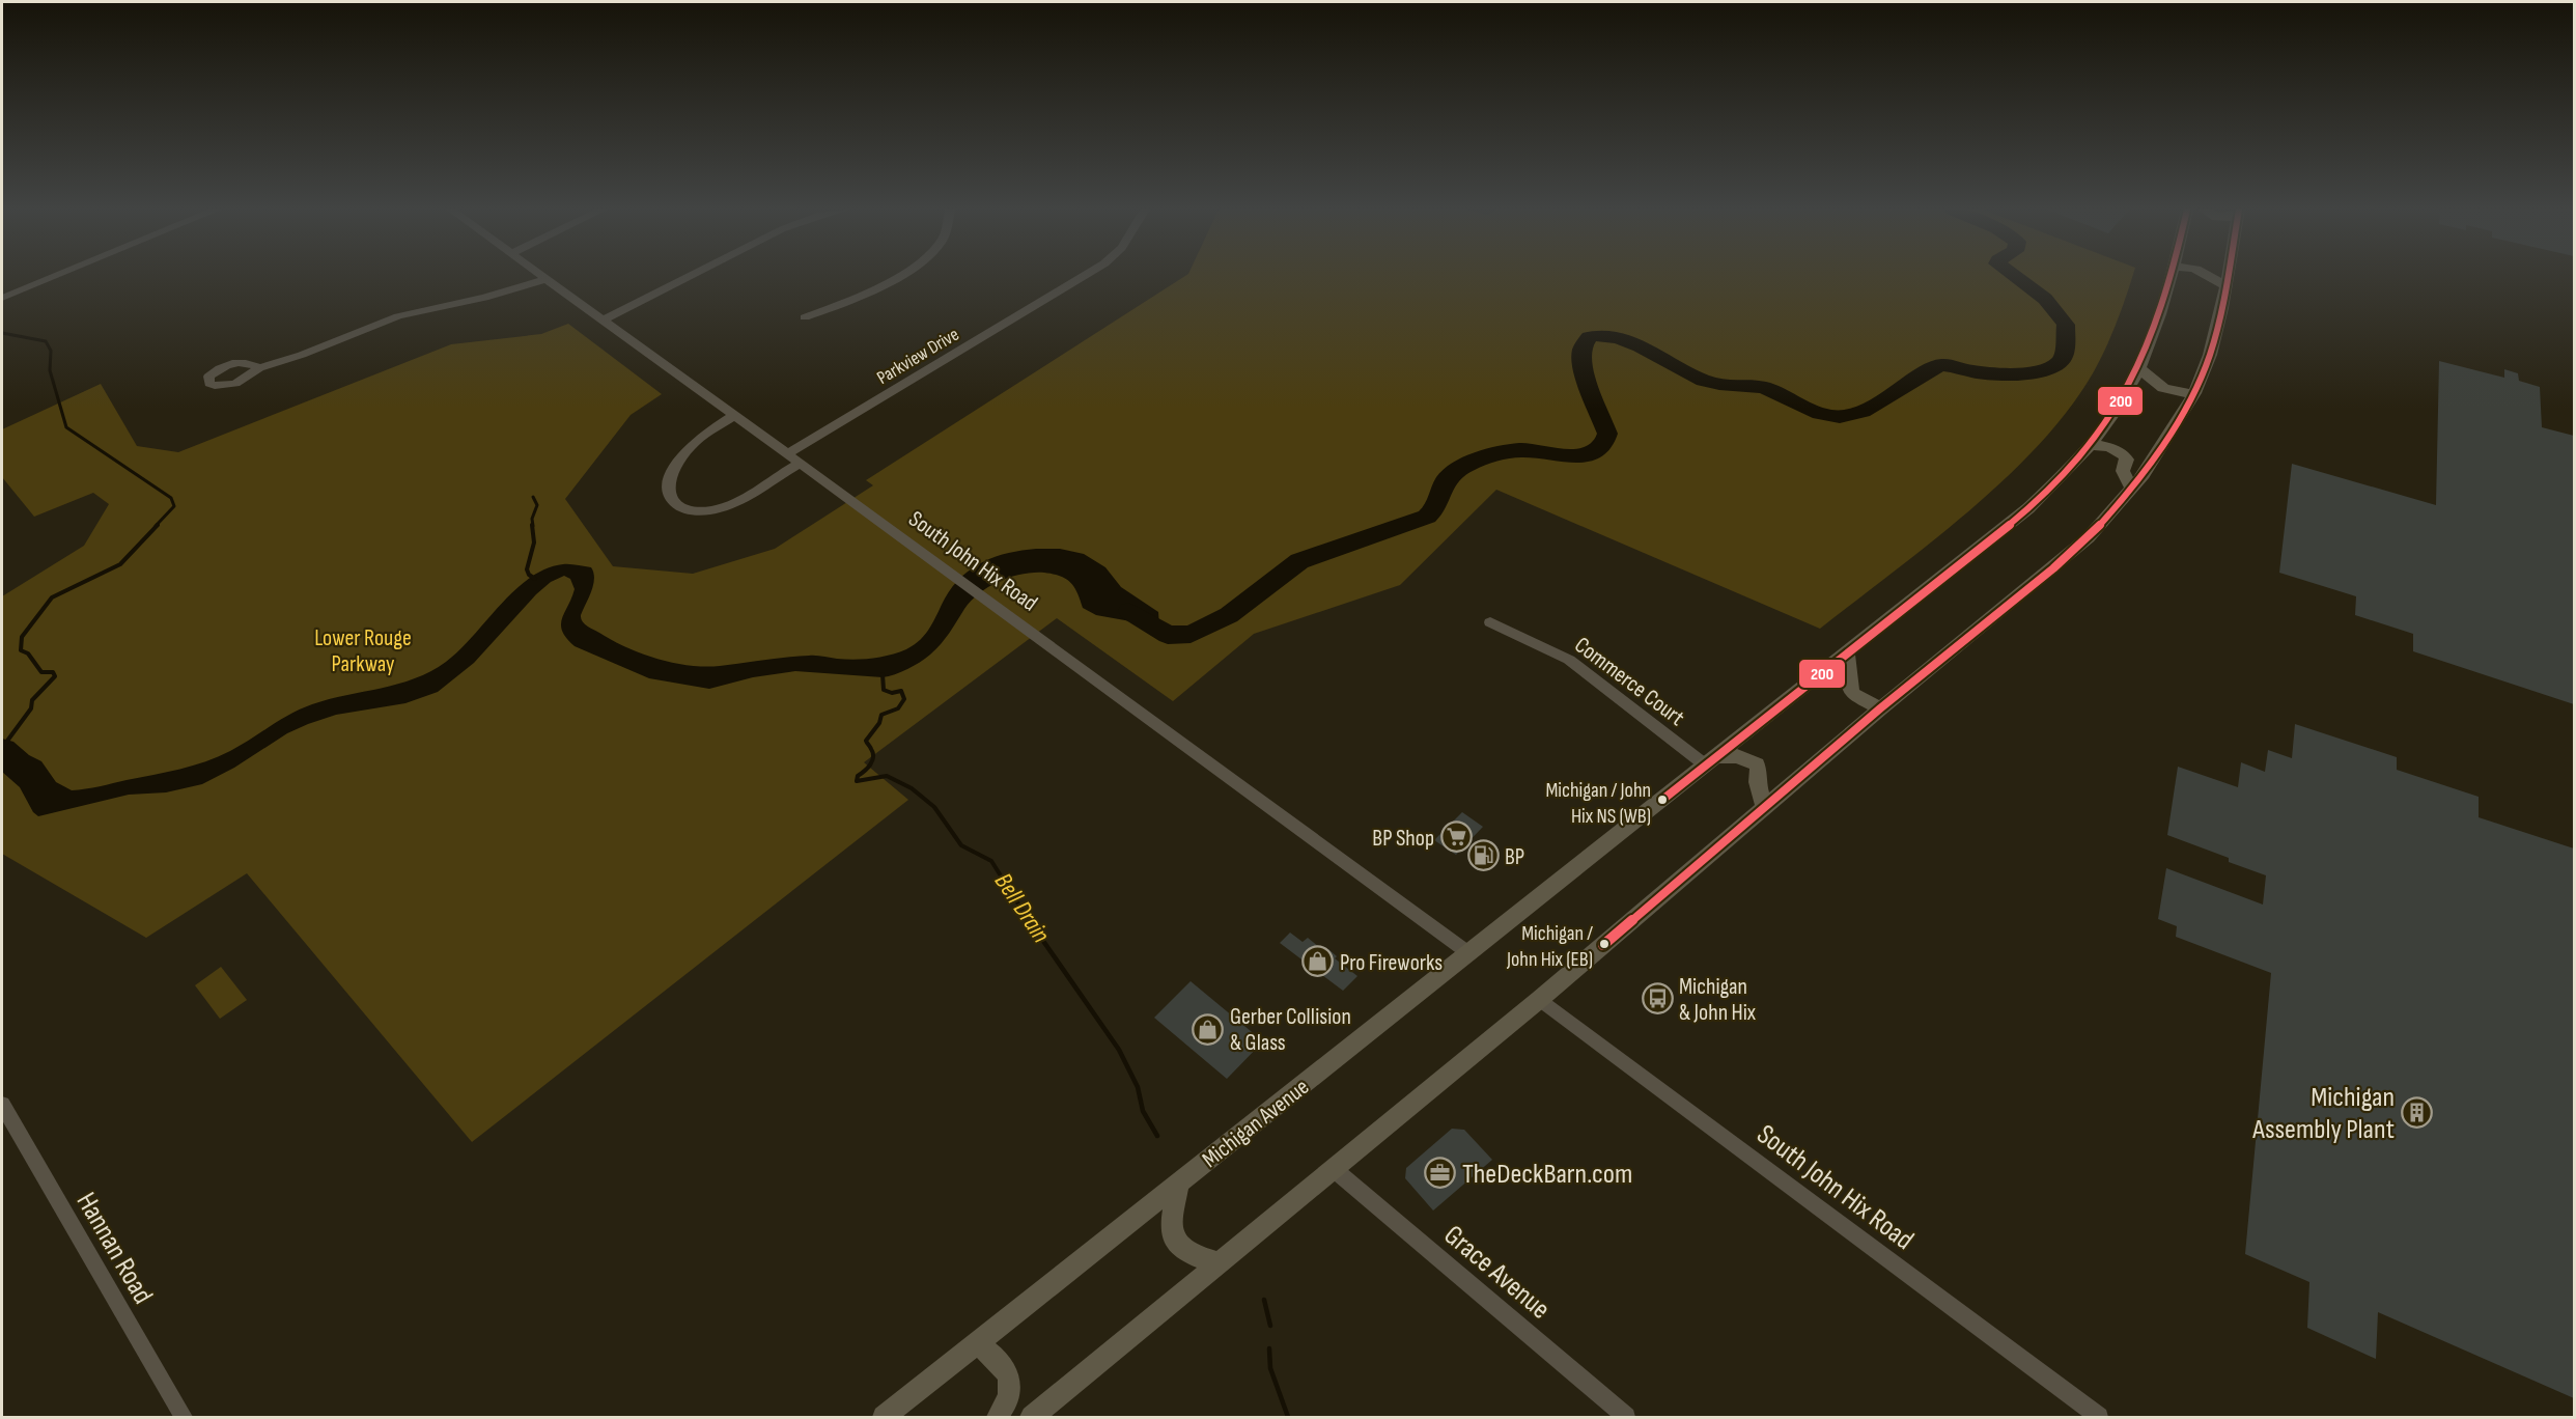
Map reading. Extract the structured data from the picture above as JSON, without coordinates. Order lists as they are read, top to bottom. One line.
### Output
{"streets":{"main road":["Michigan Avenue"],"street":["Parkview Drive","South John Hix Road","Commerce Court","Hannan Road","Grace Avenue"]},"crossings":[["Parkview Drive","South John Hix Road"],["South John Hix Road","Michigan Avenue"],["Commerce Court","Michigan Avenue"]],"water":["Bell Drain"],"parks":["Lower Rouge Parkway"],"places":{"other":["Michigan / John Hix NS (WB)","Michigan / John Hix (EB)"],"supermarket":["BP Shop"],"fuel station":["BP"],"shop":["Pro Fireworks","Gerber Collision & Glass"],"bus stop":["Michigan & John Hix"],"building":["Michigan Assembly Plant"],"office":["TheDeckBarn.com"]},"lines":["transit line 200"]}
